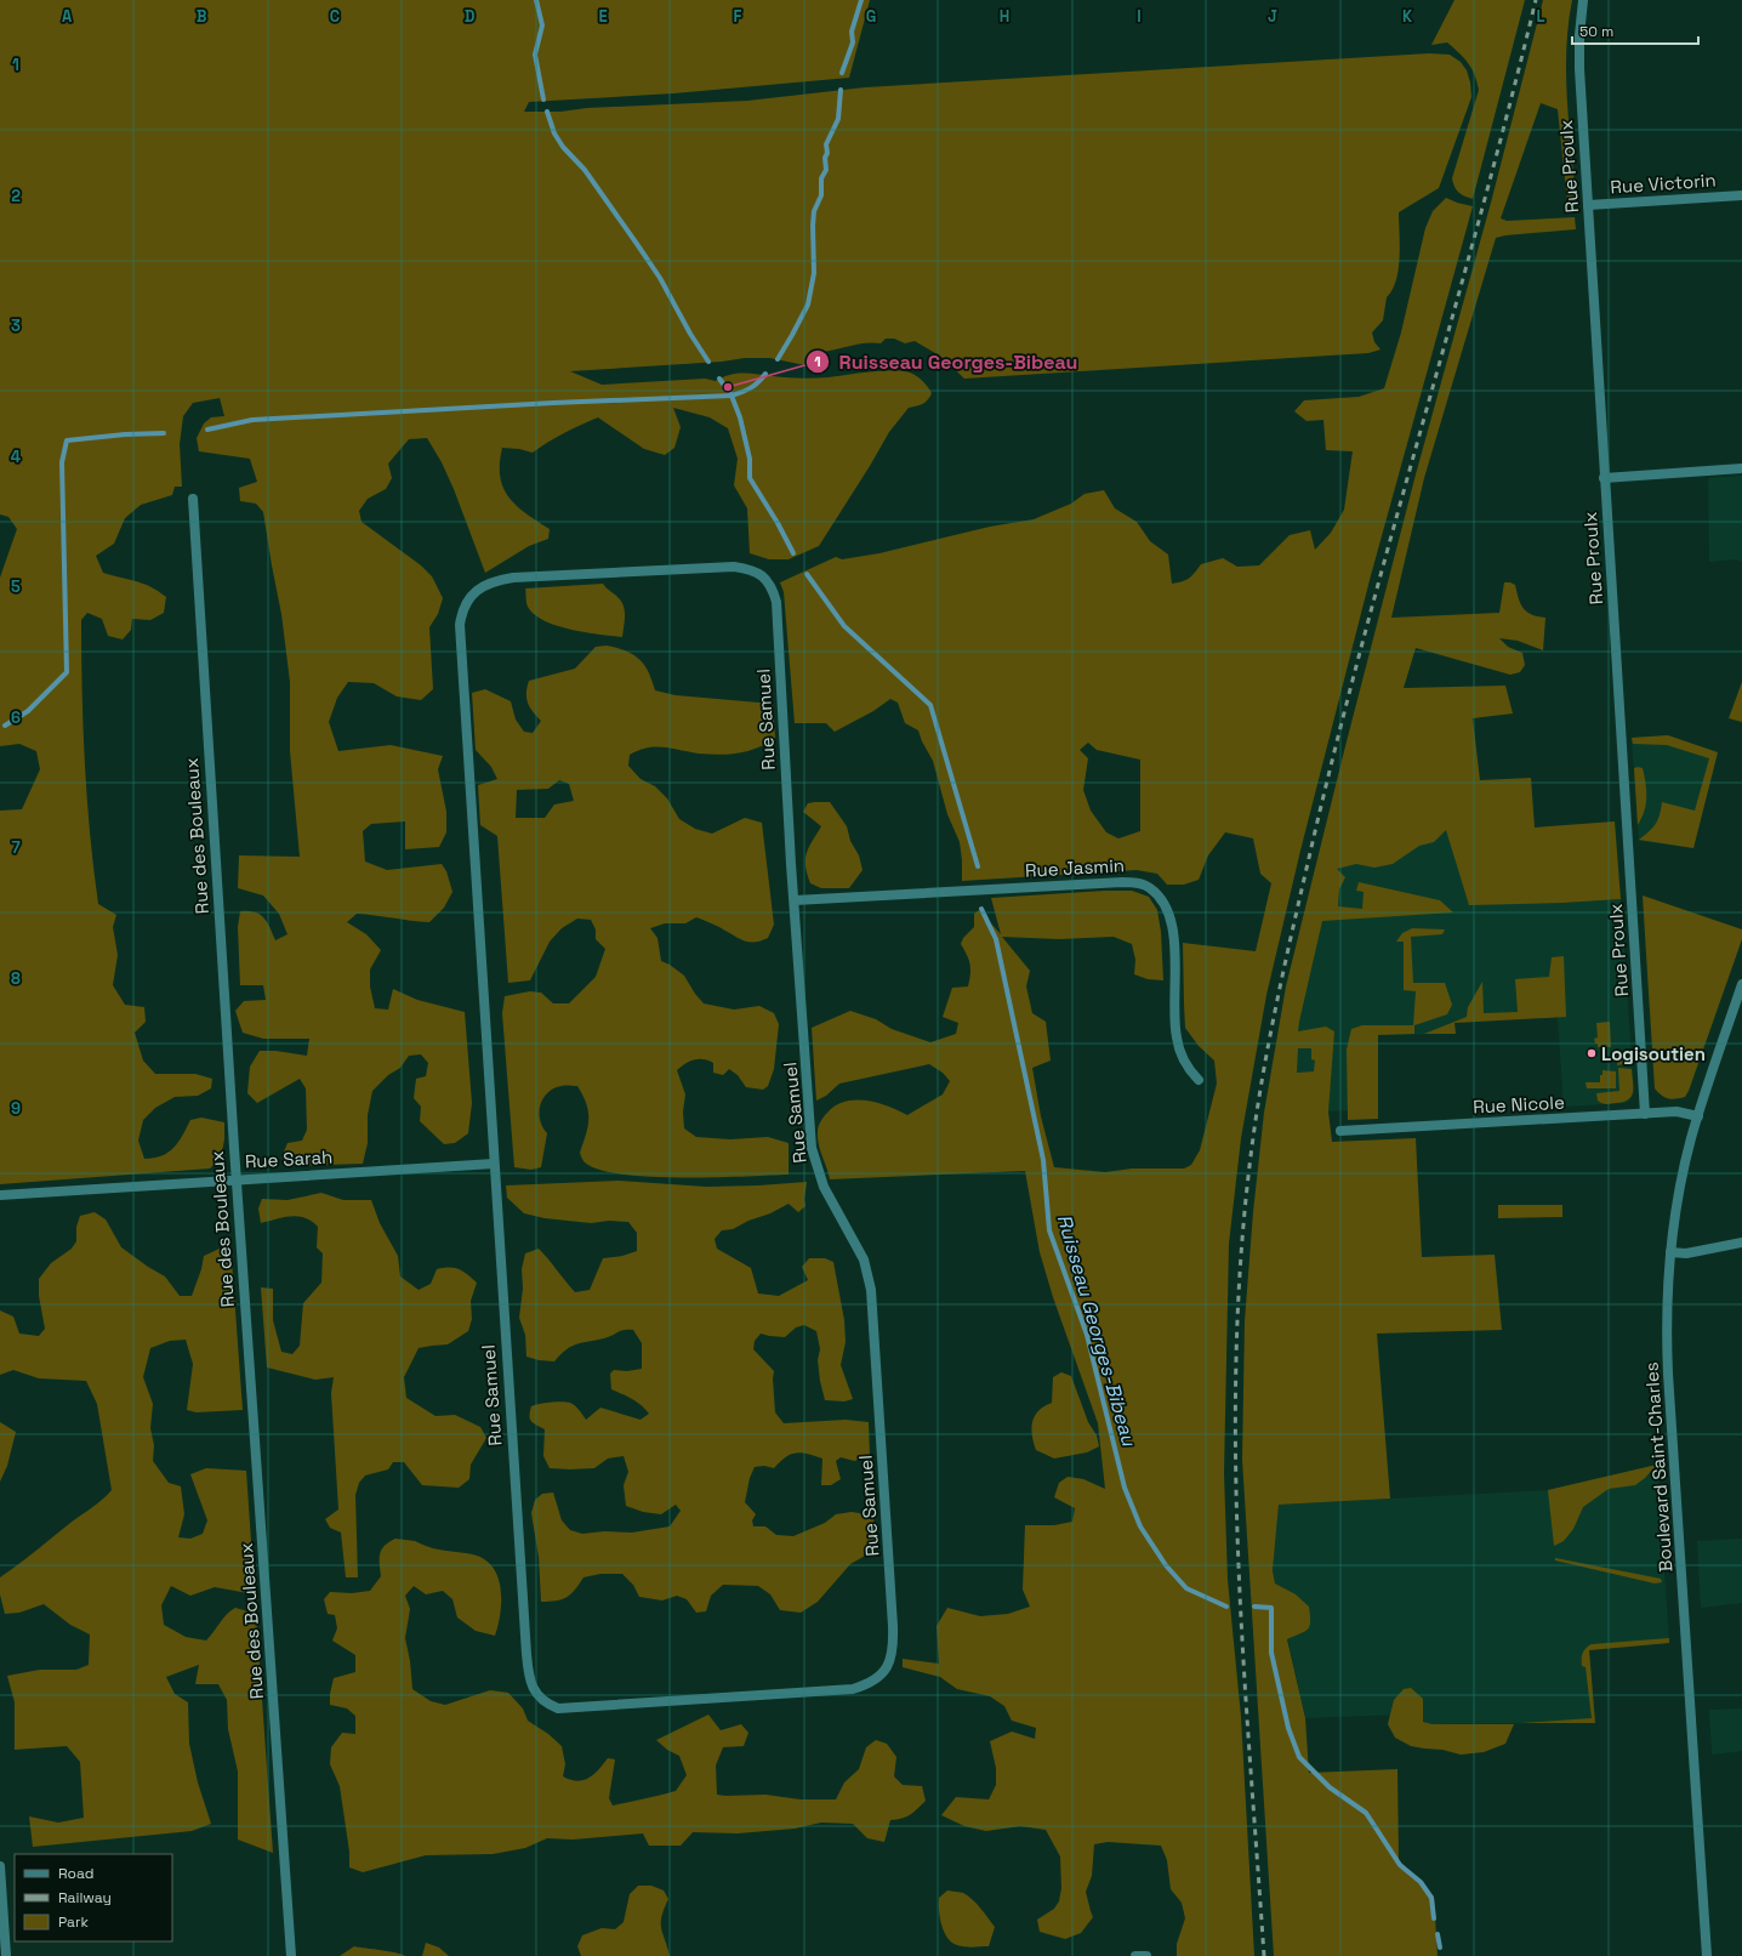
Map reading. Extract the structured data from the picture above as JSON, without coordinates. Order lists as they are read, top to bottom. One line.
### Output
{"streets":{"street":["Rue Proulx","Rue Victorin","Rue Samuel","Rue des Bouleaux","Rue Jasmin","Rue Nicole","Rue Sarah","Boulevard Saint-Charles"]},"crossings":[["Rue Proulx","Rue Victorin"],["Rue Proulx","Rue Nicole"],["Rue Samuel","Rue Jasmin"],["Rue Samuel","Rue Sarah"],["Rue des Bouleaux","Rue Sarah"],["Rue Nicole","Boulevard Saint-Charles"]],"water":["Ruisseau Georges-Bibeau"],"places":["Ruisseau Georges-Bibeau","Logisoutien"],"legend":["Road","Railway","Park"],"scale_bar":"50 m","grid":{"columns":["A","B","C","D","E","F","G","H","I","J","K","L"],"rows":["1","2","3","4","5","6","7","8","9"]}}
